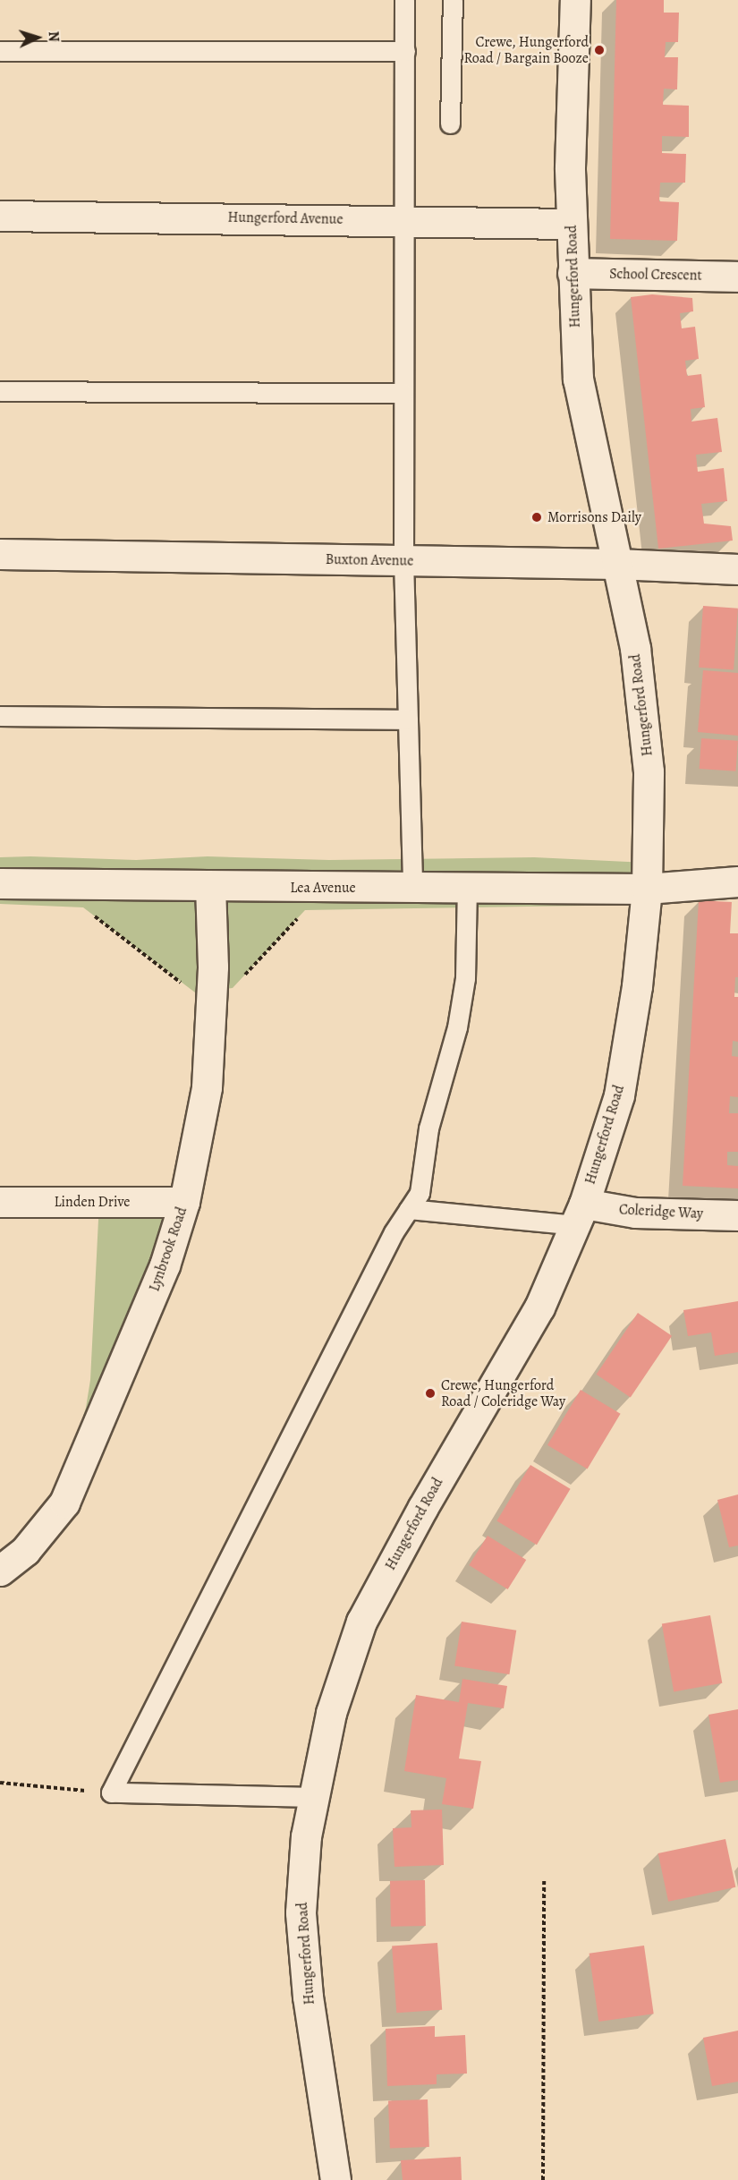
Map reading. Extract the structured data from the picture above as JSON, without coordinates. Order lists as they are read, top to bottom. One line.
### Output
{"streets":{"street":["Hungerford Avenue","School Crescent","Hungerford Road","Buxton Avenue","Lea Avenue","Linden Drive","Coleridge Way","Lynbrook Road"]},"crossings":[["Hungerford Avenue","Hungerford Road"],["School Crescent","Hungerford Road"],["Hungerford Road","Buxton Avenue"],["Hungerford Road","Lea Avenue"],["Hungerford Road","Coleridge Way"],["Lea Avenue","Lynbrook Road"],["Linden Drive","Lynbrook Road"]],"places":["Crewe, Hungerford Road / Bargain Booze","Morrisons Daily","Crewe, Hungerford Road / Coleridge Way"],"north":"right"}
